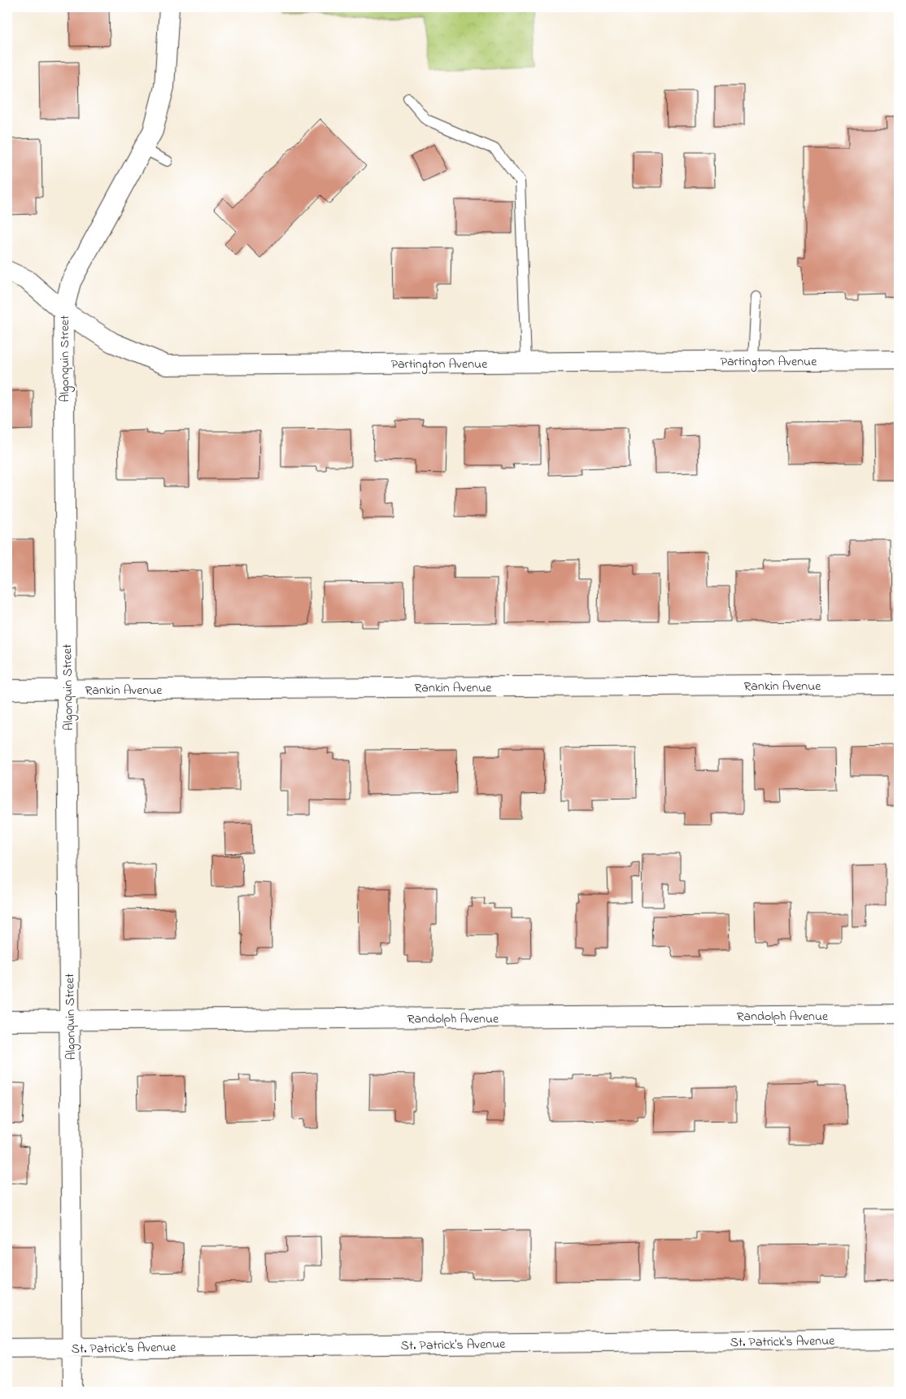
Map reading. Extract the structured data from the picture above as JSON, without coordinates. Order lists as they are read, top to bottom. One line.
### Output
{"streets":{"street":["Algonquin Street","Partington Avenue","Rankin Avenue","Randolph Avenue","St. Patrick's Avenue"]},"crossings":[["Algonquin Street","Partington Avenue"],["Algonquin Street","Rankin Avenue"],["Algonquin Street","Randolph Avenue"],["Algonquin Street","St. Patrick's Avenue"]]}
